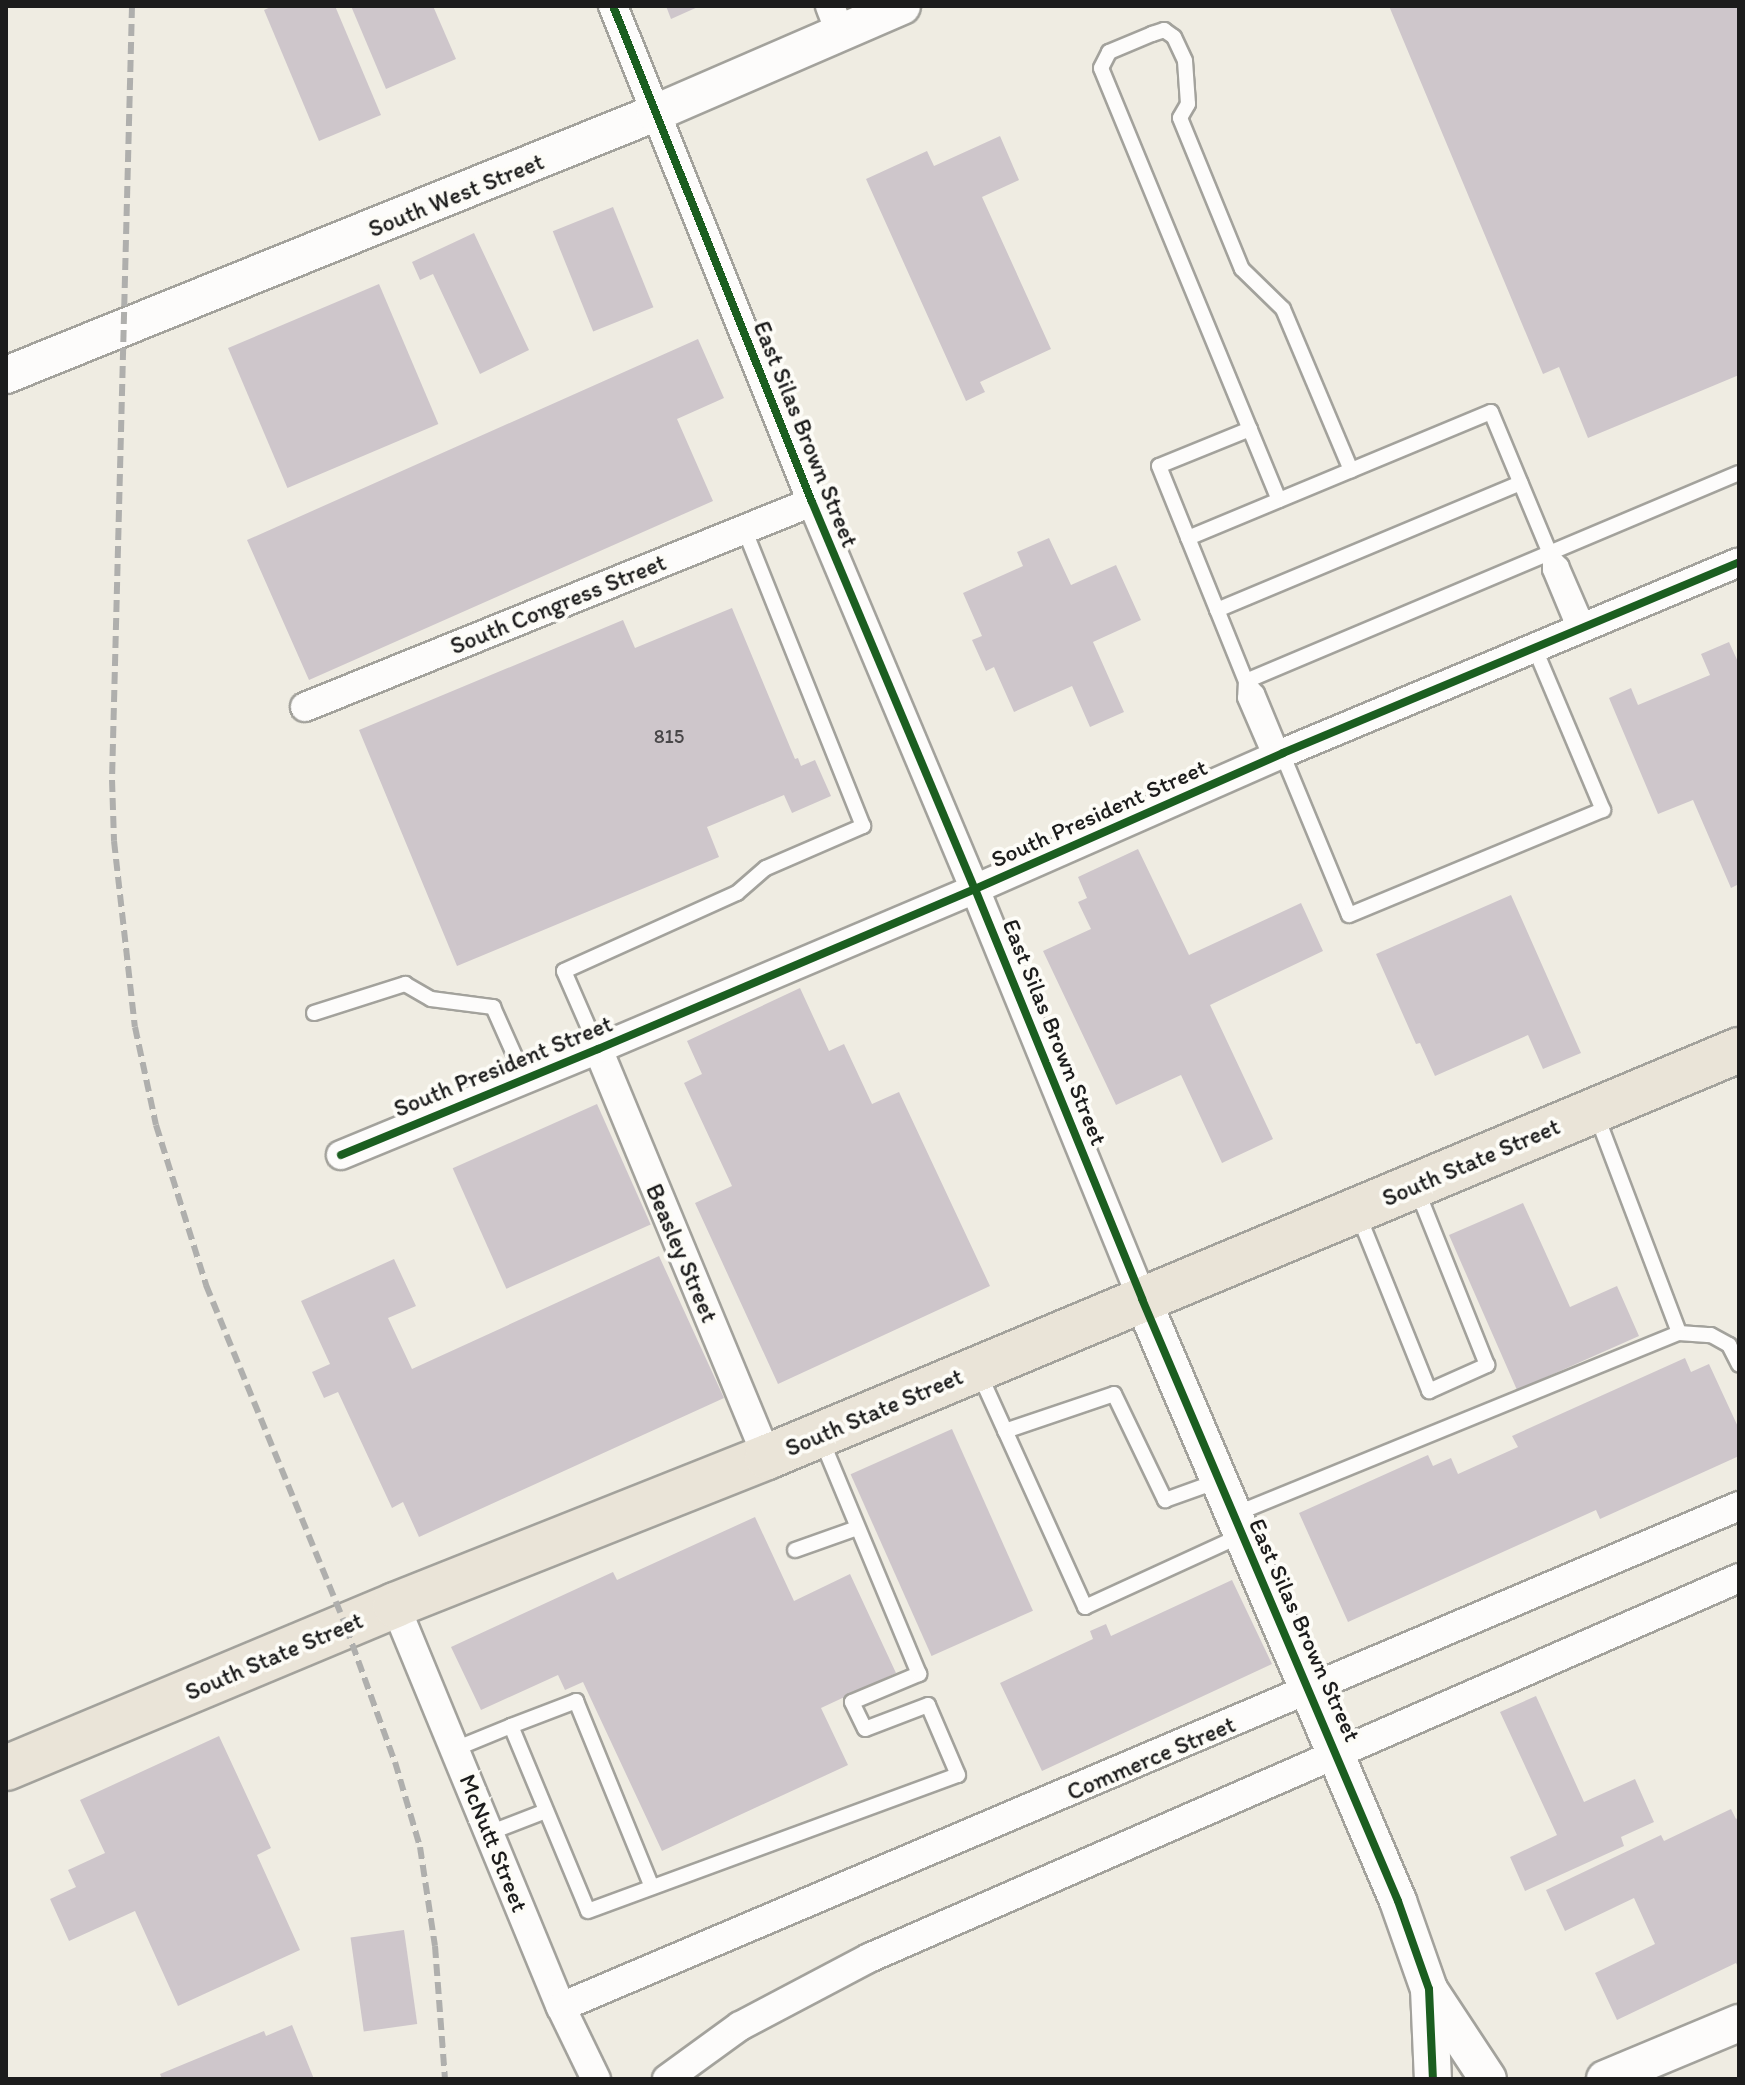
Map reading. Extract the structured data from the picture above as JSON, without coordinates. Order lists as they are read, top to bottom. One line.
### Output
{"streets":{"main road":["South State Street"],"street":["South West Street","East Silas Brown Street","South Congress Street","South President Street","Beasley Street","Commerce Street","McNutt Street"]},"crossings":[["South West Street","East Silas Brown Street"],["East Silas Brown Street","South Congress Street"],["East Silas Brown Street","South President Street"],["East Silas Brown Street","South State Street"],["East Silas Brown Street","Commerce Street"],["South President Street","Beasley Street"],["South State Street","Beasley Street"],["South State Street","McNutt Street"],["Commerce Street","McNutt Street"]],"house_numbers":["815"]}
